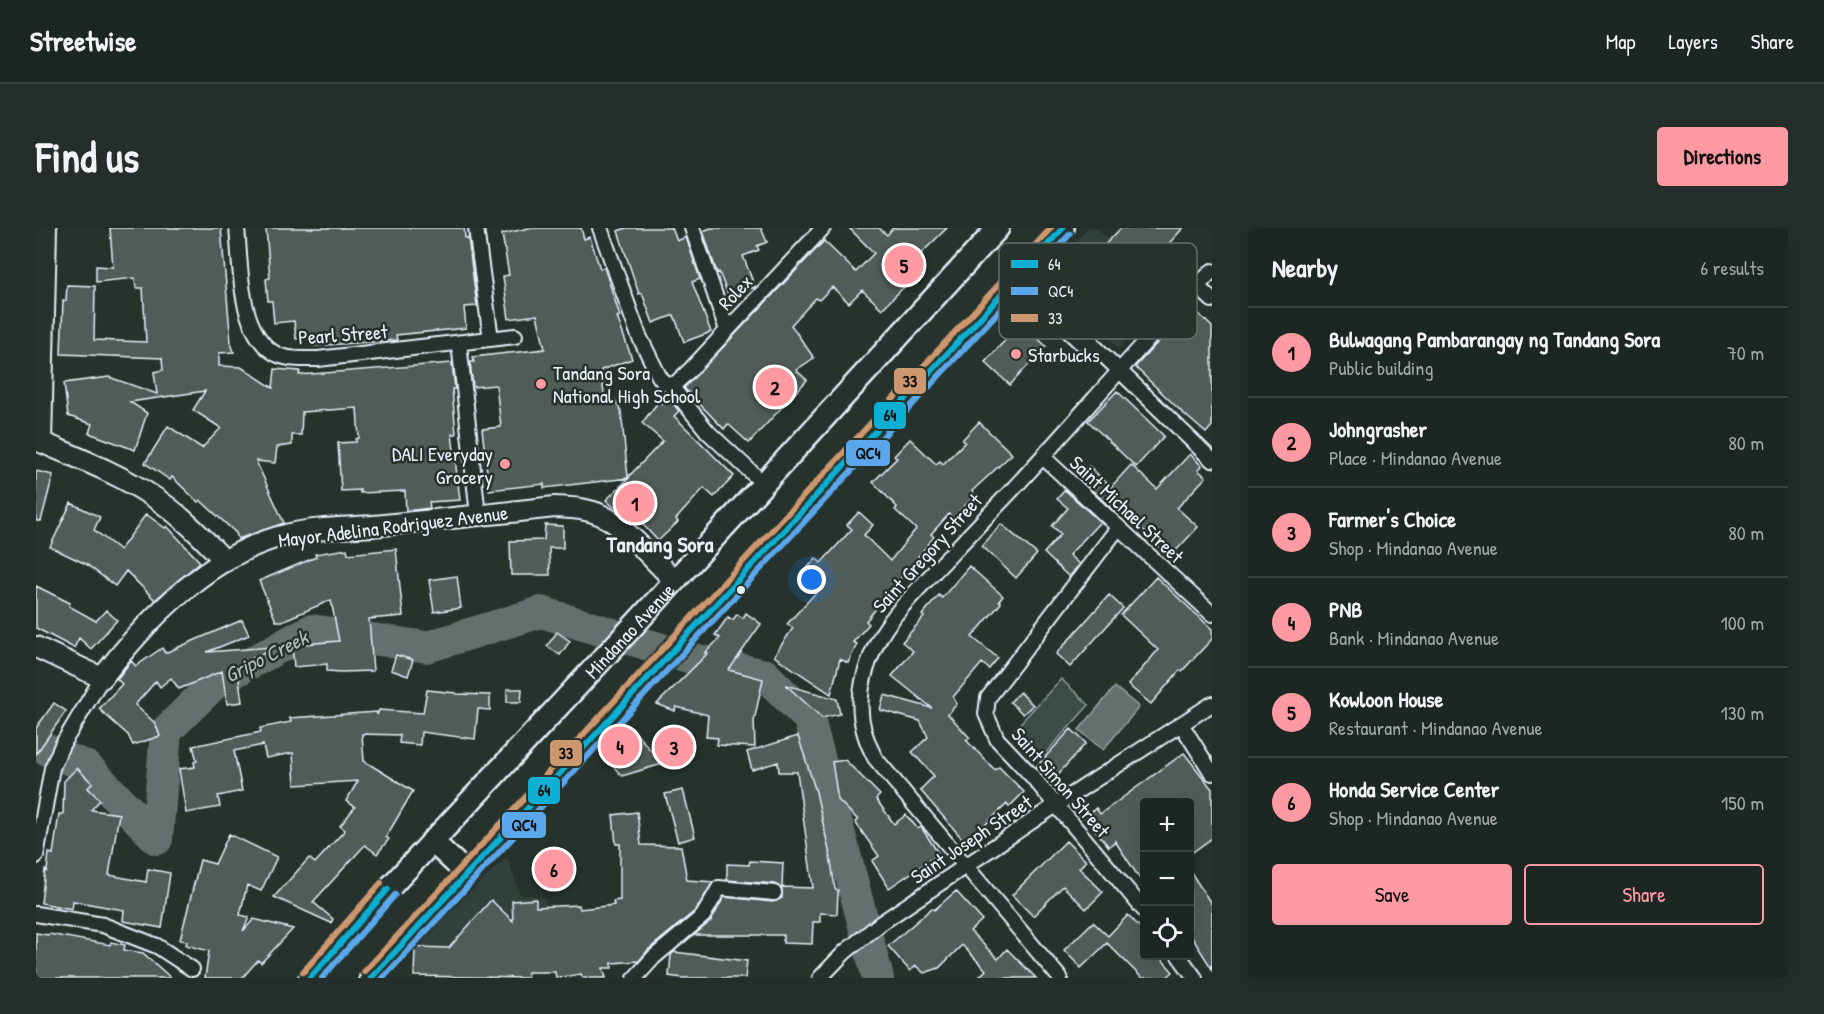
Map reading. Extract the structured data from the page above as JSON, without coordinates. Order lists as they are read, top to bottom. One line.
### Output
{"streets":{"main road":["Mindanao Avenue"],"street":["Rolex","Pearl Street","Saint Michael Street","Mayor Adelina Rodriguez Avenue","Saint Gregory Street","Saint Simon Street","Saint Joseph Street"]},"crossings":[["Saint Michael Street","Saint Gregory Street"],["Saint Michael Street","Saint Simon Street"],["Mayor Adelina Rodriguez Avenue","Mindanao Avenue"],["Saint Gregory Street","Saint Joseph Street"],["Saint Simon Street","Saint Joseph Street"]],"districts":["Tandang Sora"],"water":["Gripo Creek"],"places":["Starbucks","Tandang Sora National High School","DALI Everyday Grocery"],"lines":["transit line 64","transit line 33","transit line QC4"],"legend":["64","QC4","33"],"page":{"header":"Streetwise","nav":["Map","Layers","Share"],"buttons":["Directions",["Save","Share"]],"title":"Find us","heading":["Nearby","6 results"],"pins":["5","2","1","4","3","6"],"list":[{"mark":"1","name":"Bulwagang Pambarangay ng Tandang Sora","note":"Public building","value":"70 m"},{"mark":"2","name":"Johngrasher","note":"Place · Mindanao Avenue","value":"80 m"},{"mark":"3","name":"Farmer's Choice","note":"Shop · Mindanao Avenue","value":"80 m"},{"mark":"4","name":"PNB","note":"Bank · Mindanao Avenue","value":"100 m"},{"mark":"5","name":"Kowloon House","note":"Restaurant · Mindanao Avenue","value":"130 m"},{"mark":"6","name":"Honda Service Center","note":"Shop · Mindanao Avenue","value":"150 m"}],"map_buttons":["+","−"]}}
